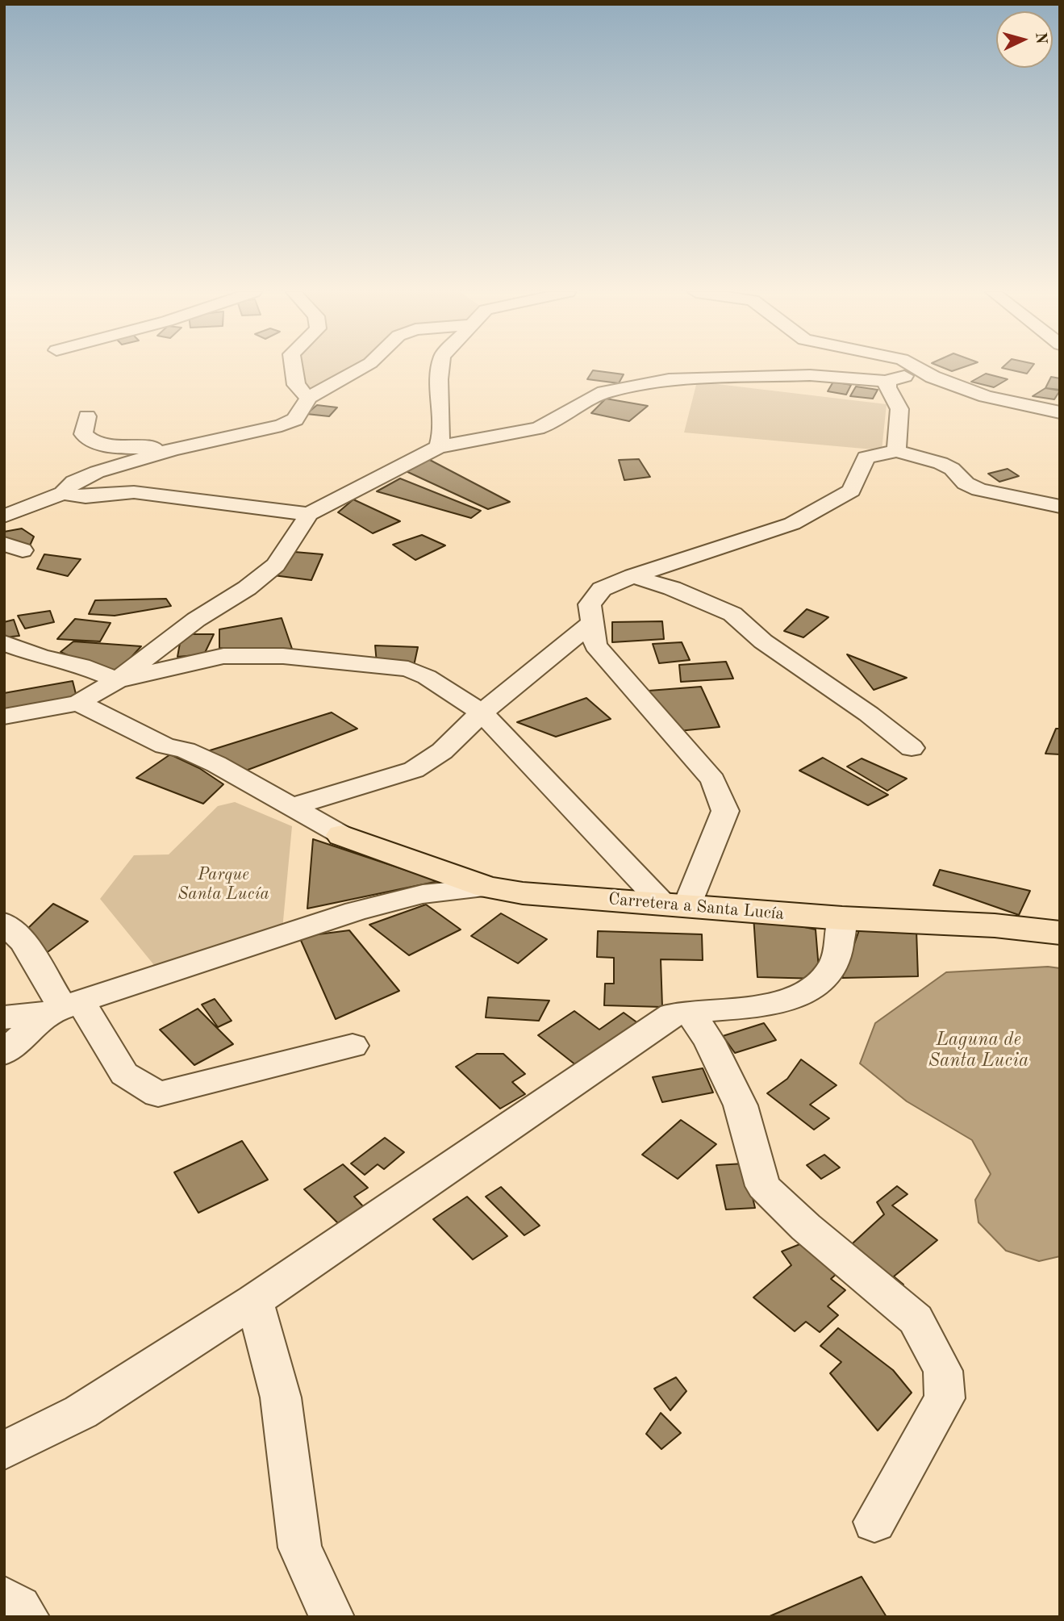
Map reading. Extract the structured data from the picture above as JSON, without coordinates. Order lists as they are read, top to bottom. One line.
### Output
{"streets":{"main road":["Carretera a Santa Lucía"]},"water":["Laguna de Santa Lucia"],"parks":["Parque Santa Lucía"],"north":"right"}
